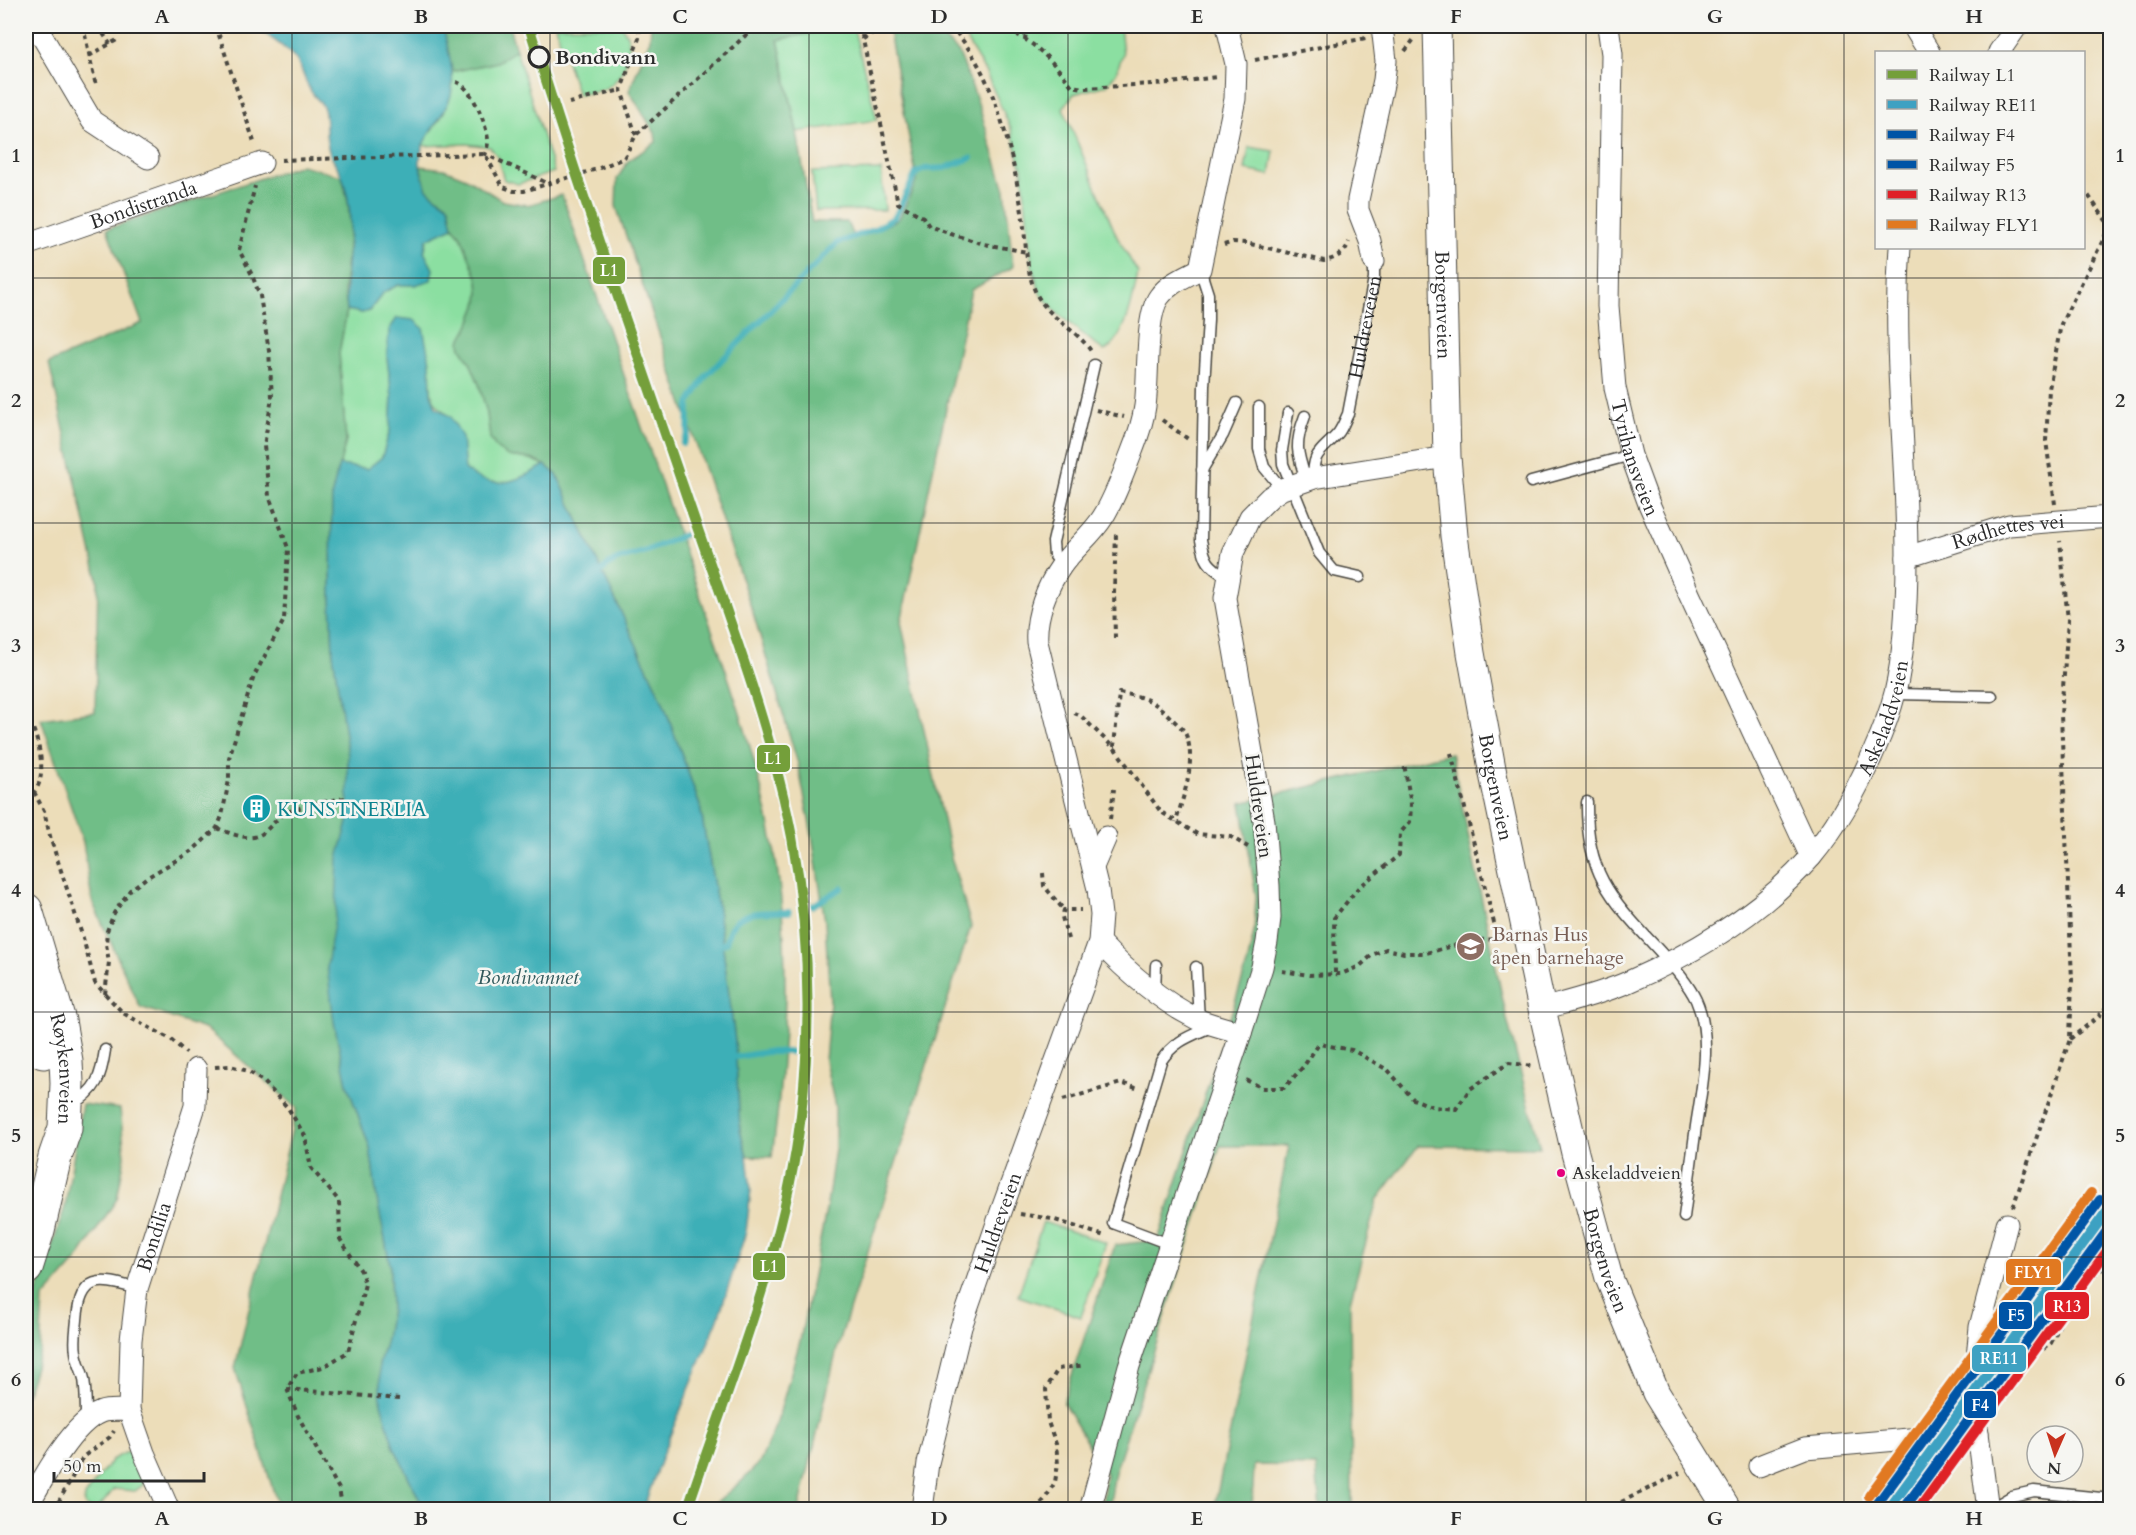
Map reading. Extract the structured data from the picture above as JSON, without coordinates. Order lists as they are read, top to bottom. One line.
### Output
{"streets":{"main road":["Røykenveien"],"street":["Bondistranda","Borgenveien","Huldreveien","Tyrihansveien","Rødhettes vei","Askeladdveien","Bondilia"]},"crossings":[["Borgenveien","Askeladdveien"],["Tyrihansveien","Askeladdveien"],["Rødhettes vei","Askeladdveien"]],"water":["Bondivannet"],"places":{"other":["Bondivann","Askeladdveien"],"building":["KUNSTNERLIA"],"school or university":["Barnas Hus åpen barnehage"]},"lines":["rail line L1","rail line FLY1","rail line F5","rail line RE11","rail line F4","rail line R13"],"legend":["Railway L1","Railway RE11","Railway F4","Railway F5","Railway R13","Railway FLY1"],"scale_bar":"50 m","north":"bottom","grid":{"columns":["A","B","C","D","E","F","G","H"],"rows":["1","2","3","4","5","6"]}}
